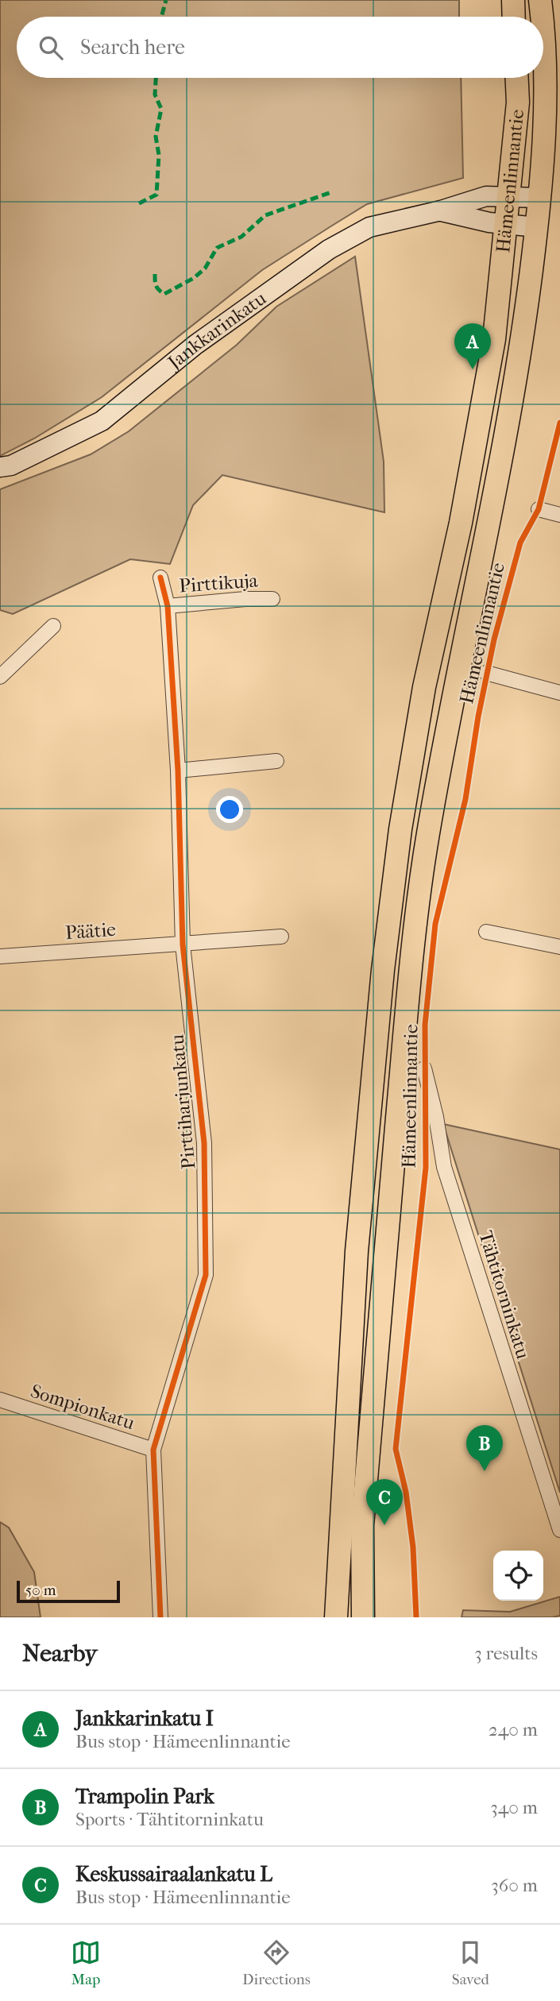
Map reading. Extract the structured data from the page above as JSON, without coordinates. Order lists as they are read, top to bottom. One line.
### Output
{"streets":{"main road":["Hämeenlinnantie"],"street":["Jankkarinkatu","Pirttikuja","Päätie","Pirttiharjunkatu","Tähtitorninkatu","Sompionkatu"]},"crossings":[["Hämeenlinnantie","Jankkarinkatu"],["Pirttikuja","Pirttiharjunkatu"],["Päätie","Pirttiharjunkatu"],["Pirttiharjunkatu","Sompionkatu"]],"scale_bar":"50 m","page":{"search":"Search here","pins":["A","B","C"],"scale":"50 m","heading":["Nearby","3 results"],"list":[{"mark":"A","name":"Jankkarinkatu I","note":"Bus stop · Hämeenlinnantie","value":"240 m"},{"mark":"B","name":"Trampolin Park","note":"Sports · Tähtitorninkatu","value":"340 m"},{"mark":"C","name":"Keskussairaalankatu L","note":"Bus stop · Hämeenlinnantie","value":"360 m"}],"nav":["Map","Directions","Saved"]}}
